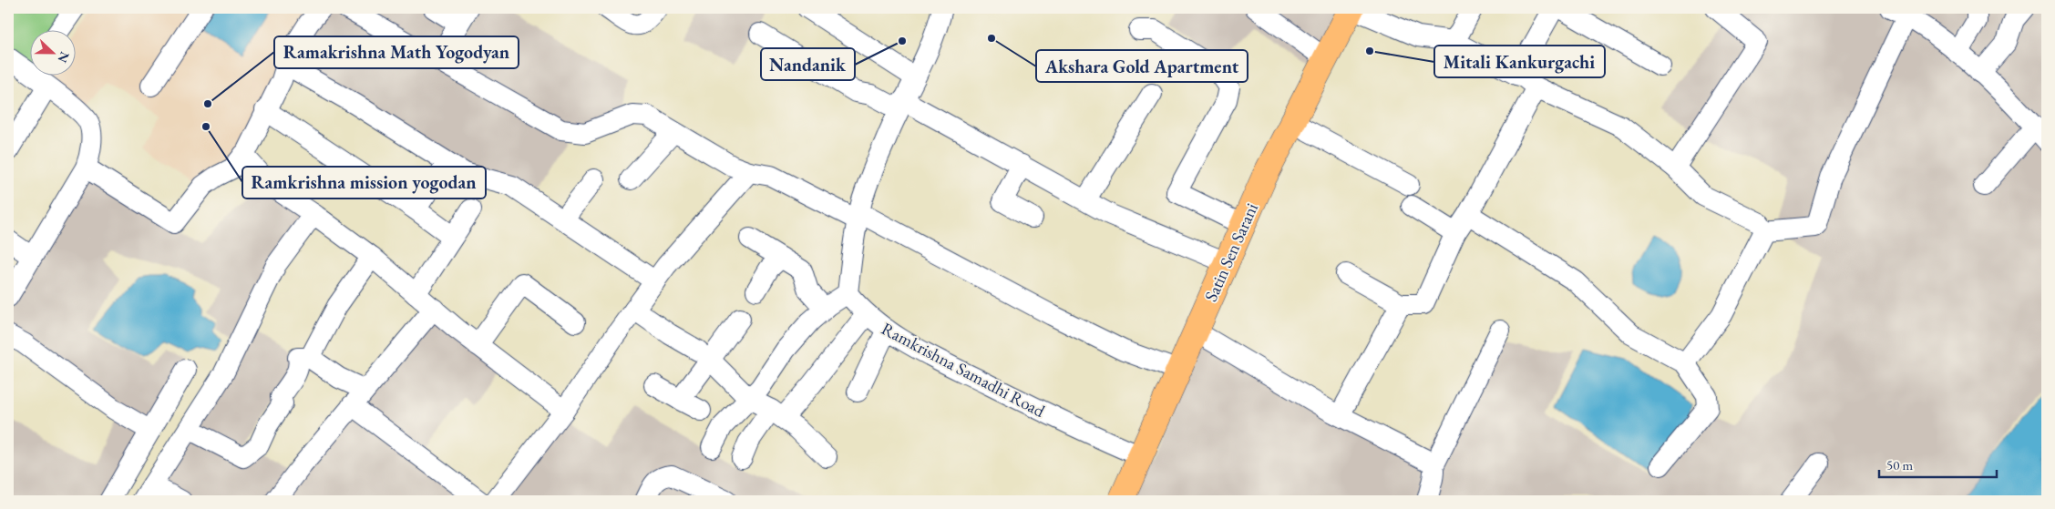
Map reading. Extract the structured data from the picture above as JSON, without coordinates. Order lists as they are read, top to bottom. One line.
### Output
{"streets":{"main road":["Satin Sen Sarani"],"street":["Ramkrishna Samadhi Road"]},"crossings":[["Satin Sen Sarani","Ramkrishna Samadhi Road"]],"places":["Akshara Gold Apartment","Nandanik","Mitali Kankurgachi","Ramakrishna Math Yogodyan","Ramkrishna mission yogodan"],"scale_bar":"50 m","north":"right"}
